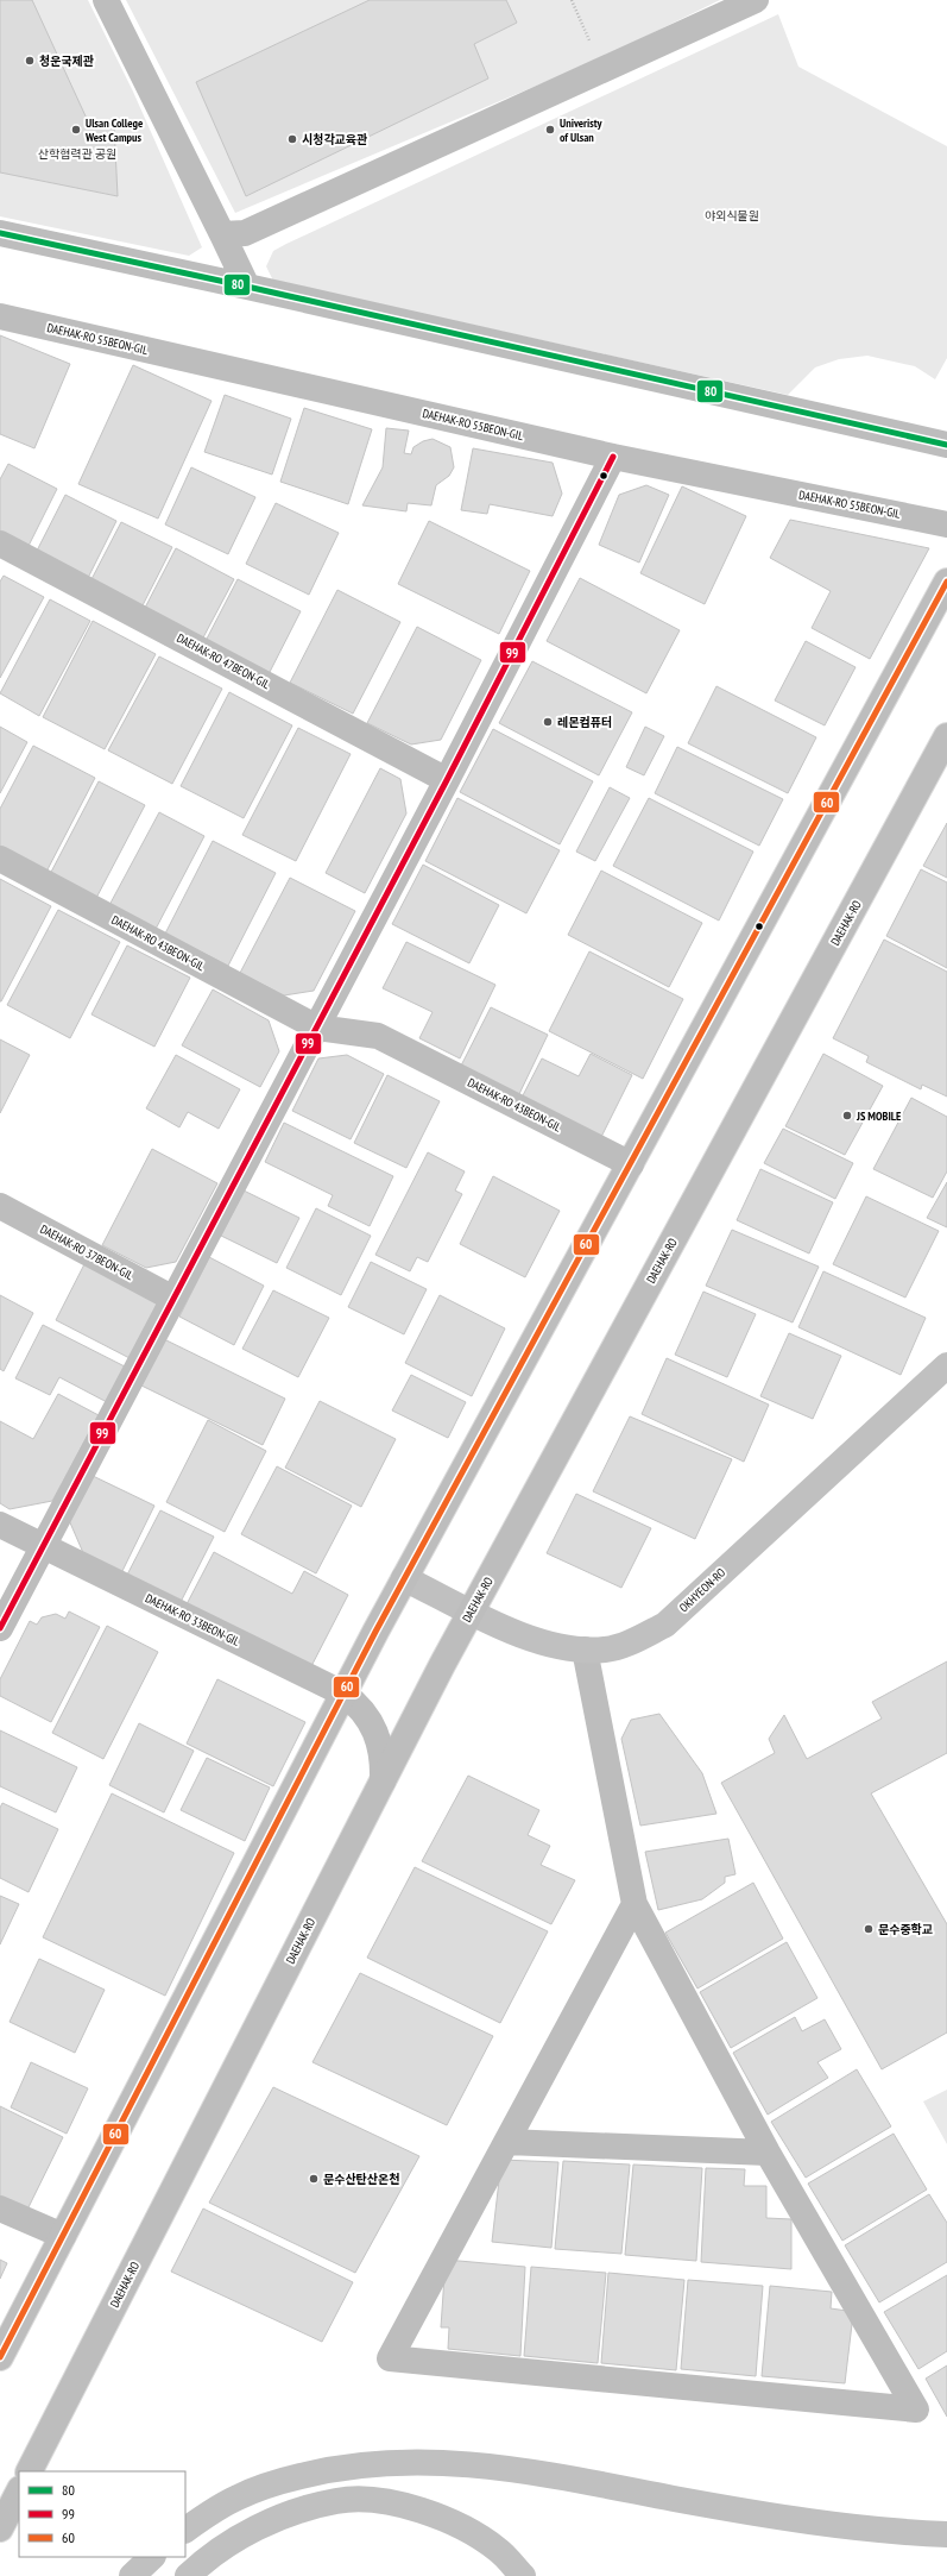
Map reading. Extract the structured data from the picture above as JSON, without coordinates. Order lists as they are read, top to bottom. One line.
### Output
{"streets":{"main road":["OKHYEON-RO"],"street":["DAEHAK-RO 55BEON-GIL","DAEHAK-RO 47BEON-GIL","DAEHAK-RO","DAEHAK-RO 43BEON-GIL","DAEHAK-RO 37BEON-GIL","DAEHAK-RO 33BEON-GIL"]},"crossings":[["DAEHAK-RO","OKHYEON-RO"],["DAEHAK-RO","DAEHAK-RO 33BEON-GIL"]],"parks":["산학협력관 공원","야외식물원"],"places":["청운국제관","Ulsan College West Campus","Univeristy of Ulsan","시청각교육관","레몬컴퓨터","JS MOBILE","문수중학교","문수산탄산온천"],"lines":["transit line 80","transit line 99","transit line 60"],"legend":["80","99","60"]}
